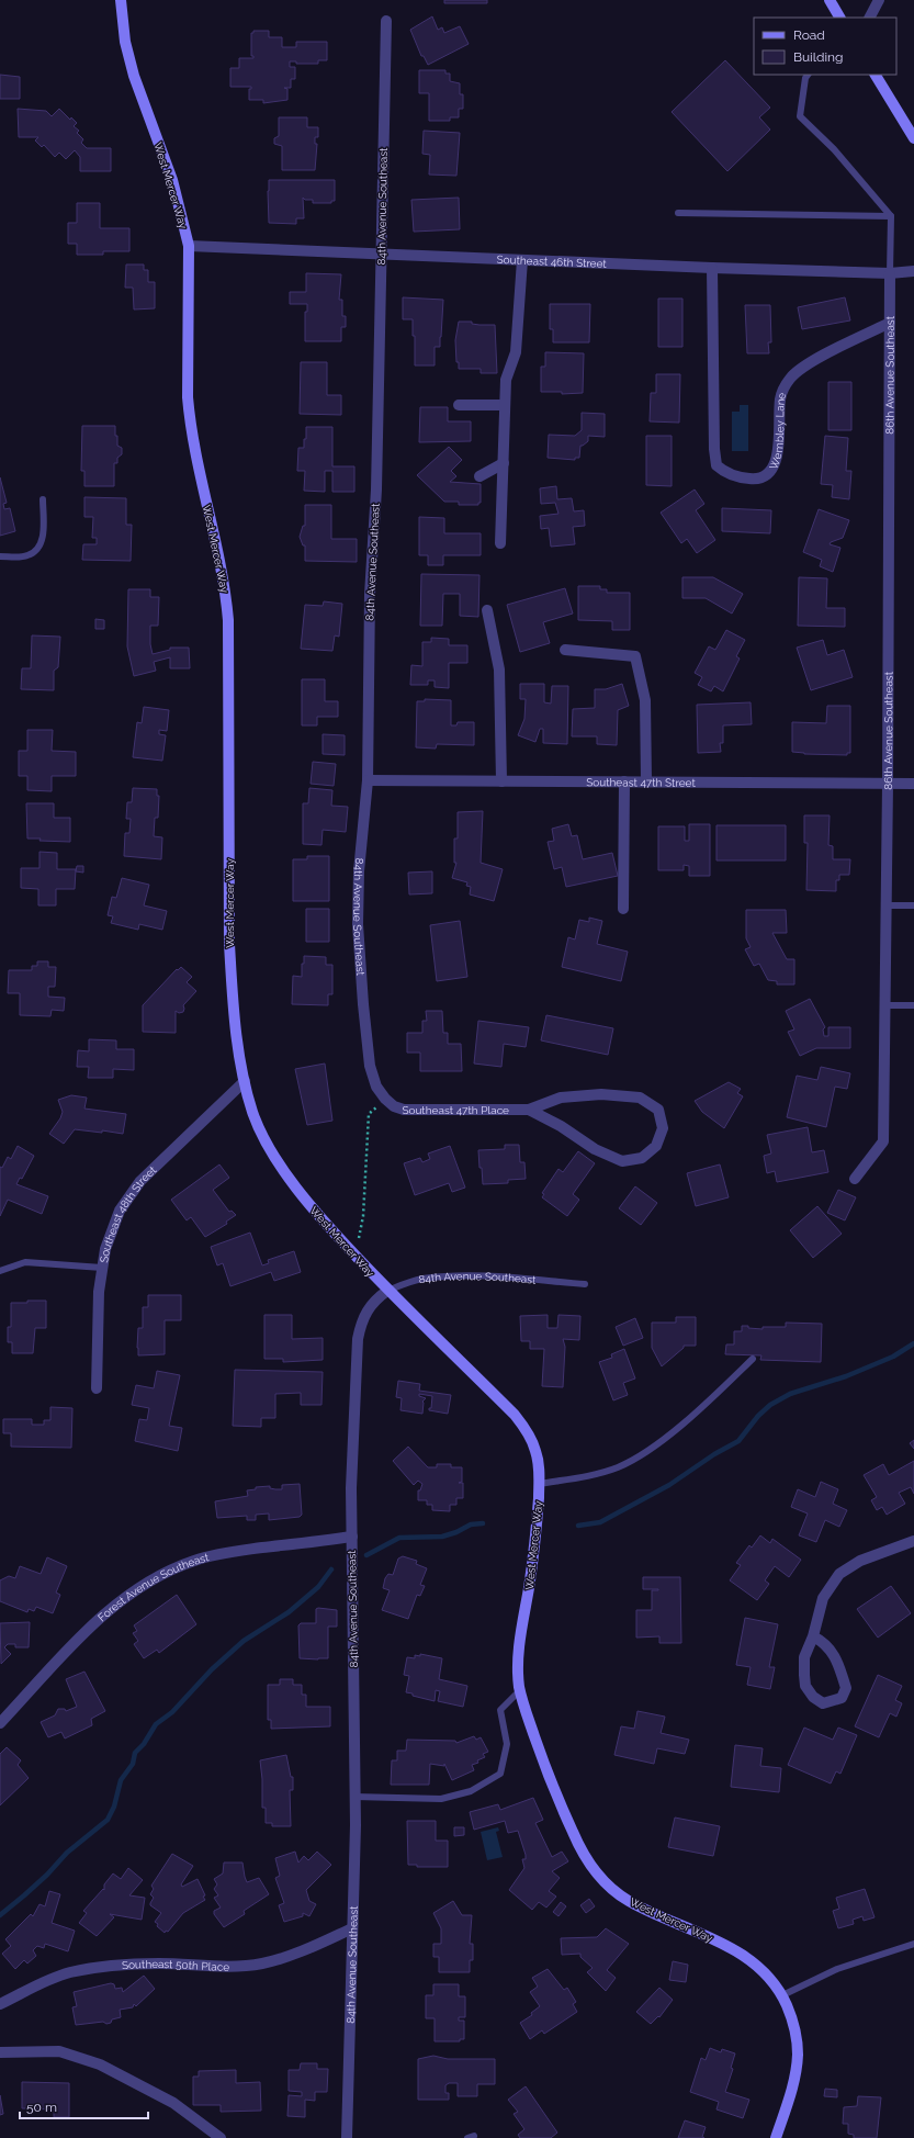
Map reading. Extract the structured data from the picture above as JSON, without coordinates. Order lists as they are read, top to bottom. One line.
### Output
{"streets":{"street":["West Mercer Way","84th Avenue Southeast","Southeast 46th Street","86th Avenue Southeast","Wembley Lane","Southeast 47th Street","Southeast 47th Place","Southeast 48th Street","Forest Avenue Southeast","Southeast 50th Place"]},"crossings":[["West Mercer Way","84th Avenue Southeast"],["West Mercer Way","Southeast 46th Street"],["West Mercer Way","Southeast 48th Street"],["84th Avenue Southeast","Southeast 46th Street"],["84th Avenue Southeast","Southeast 47th Street"],["84th Avenue Southeast","Southeast 47th Place"],["84th Avenue Southeast","Forest Avenue Southeast"],["84th Avenue Southeast","Southeast 50th Place"],["Southeast 46th Street","86th Avenue Southeast"],["Southeast 46th Street","Wembley Lane"],["86th Avenue Southeast","Wembley Lane"],["86th Avenue Southeast","Southeast 47th Street"]],"legend":["Road","Building"],"scale_bar":"50 m"}
